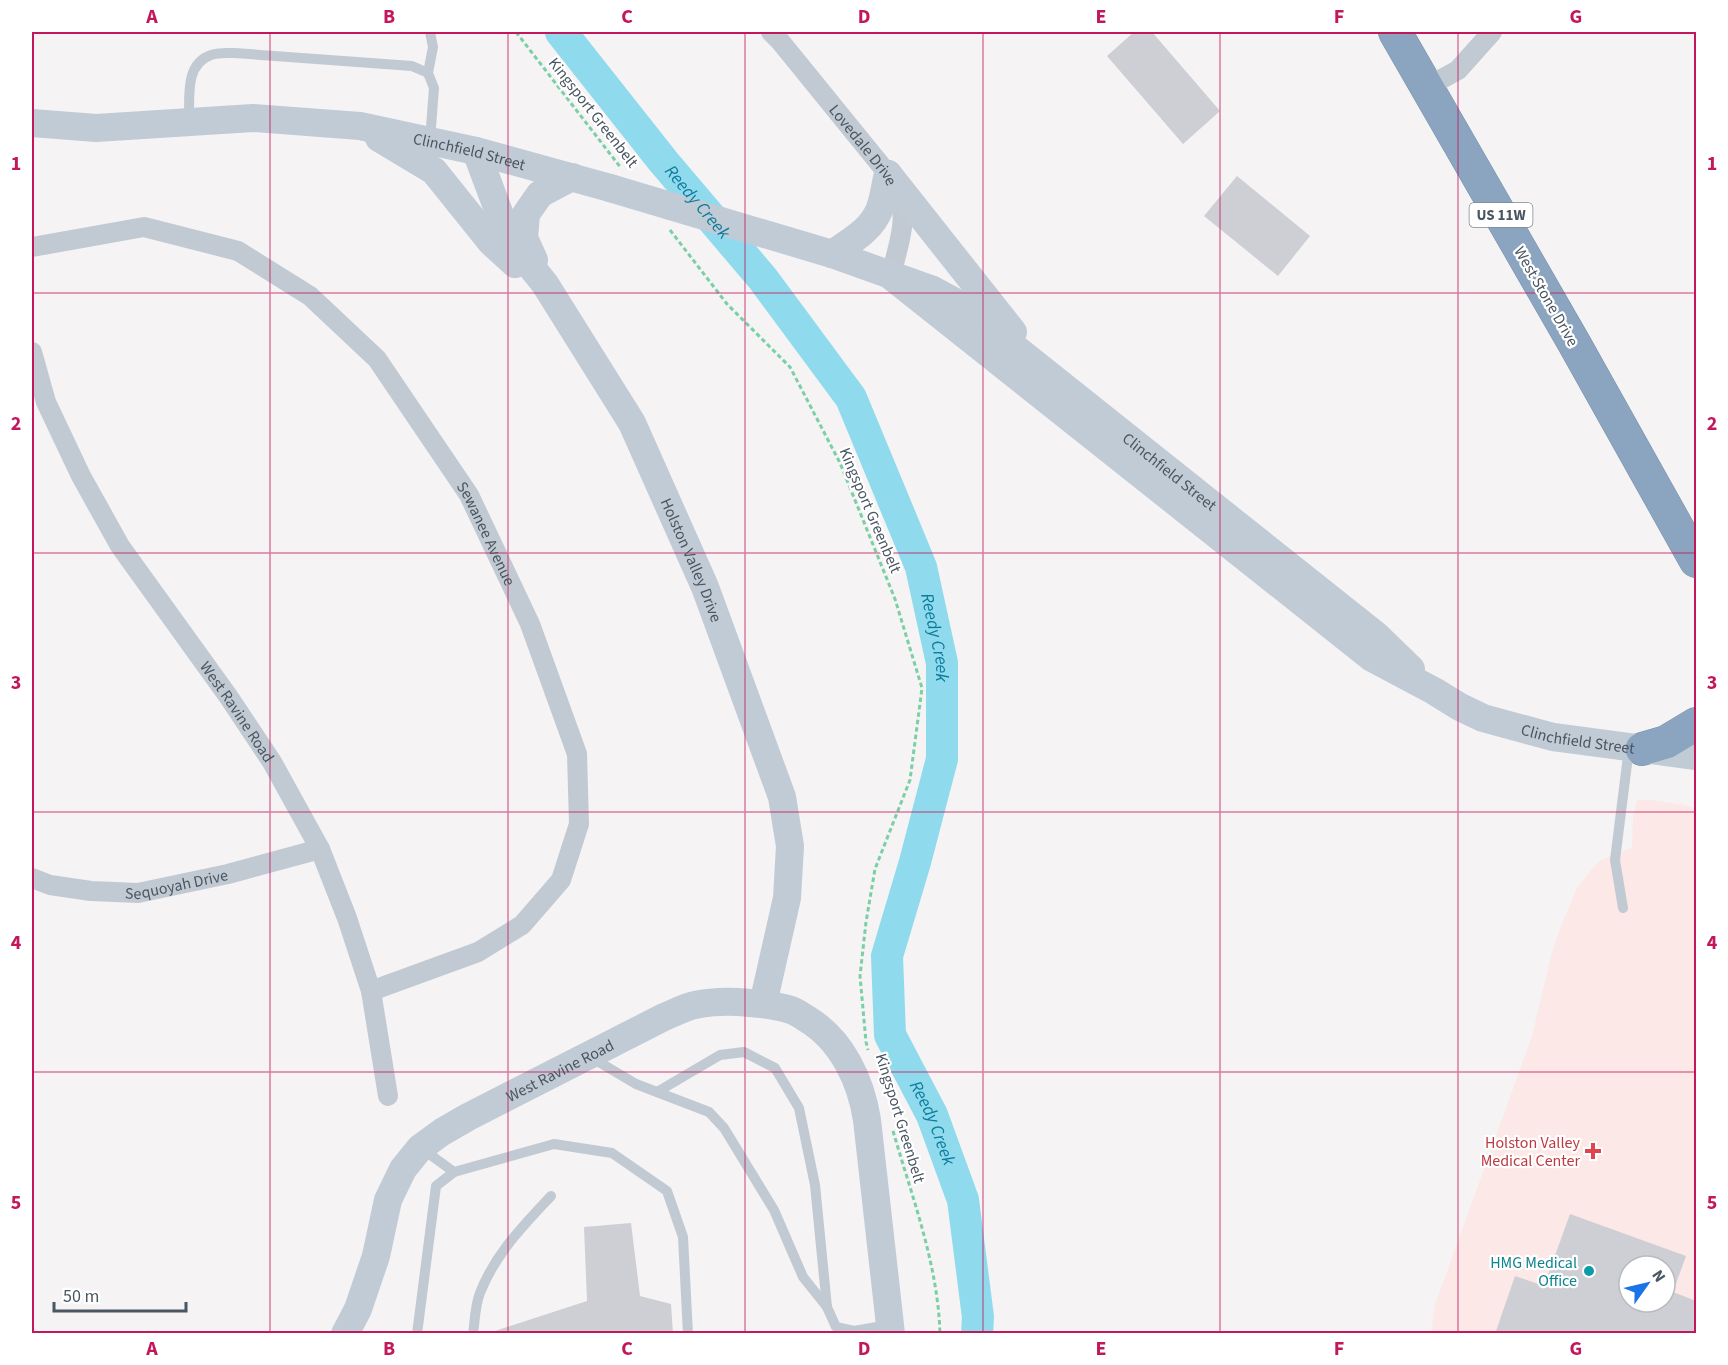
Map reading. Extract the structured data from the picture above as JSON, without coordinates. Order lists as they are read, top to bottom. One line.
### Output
{"streets":{"highway":["US 11W","West Stone Drive"],"main road":["Clinchfield Street","Holston Valley Drive","West Ravine Road"],"street":["Lovedale Drive","Sewanee Avenue","Sequoyah Drive"],"path":["Kingsport Greenbelt"]},"crossings":[["Kingsport Greenbelt","Clinchfield Street"],["Lovedale Drive","Clinchfield Street"],["Clinchfield Street","Holston Valley Drive"],["Sewanee Avenue","West Ravine Road"],["Holston Valley Drive","West Ravine Road"],["West Ravine Road","Sequoyah Drive"]],"water":["Reedy Creek"],"places":{"health":["Holston Valley Medical Center"],"other":["HMG Medical Office"]},"scale_bar":"50 m","north":"top right","grid":{"columns":["A","B","C","D","E","F","G"],"rows":["1","2","3","4","5"]}}
